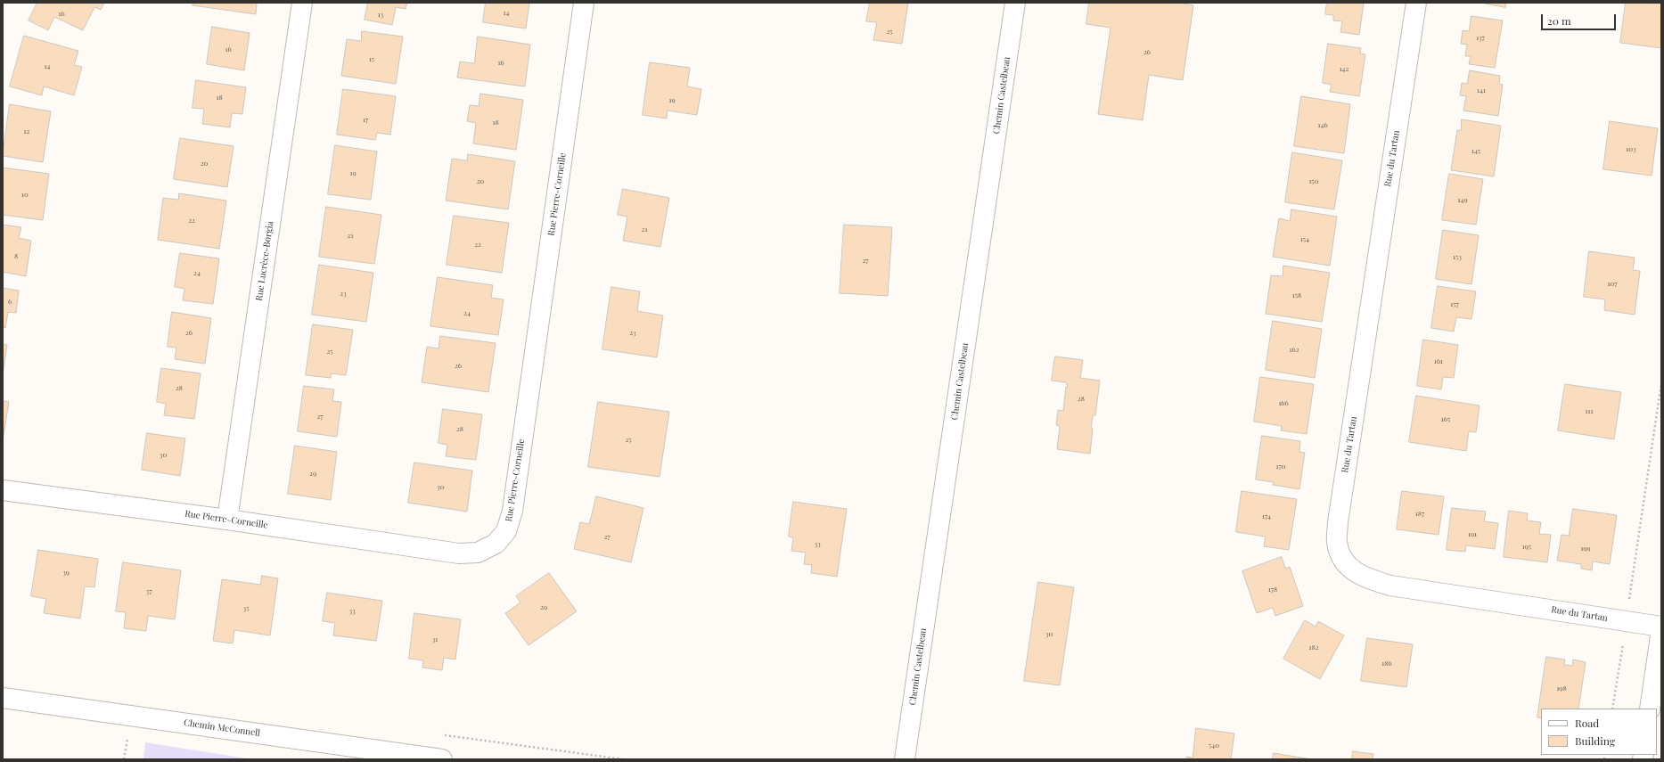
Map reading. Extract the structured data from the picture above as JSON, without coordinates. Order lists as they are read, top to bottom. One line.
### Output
{"streets":{"street":["Chemin Castelbeau","Rue du Tartan","Rue Pierre-Corneille","Rue Lucrèce-Borgia","Chemin McConnell"]},"crossings":[["Rue Pierre-Corneille","Rue Lucrèce-Borgia"]],"house_numbers":["14","16","13","25","137","16","26","15","16","14","142","141","18","19","17","18","146","12","103","145","20","19","20","150","10","149","22","21","21","154","22","8","153","27","24","107","23","158","6","157","24","26","23","162","25","161","26","28","28","166","111","27","165","28","25","30","170","29","30","187","174","191","27","33","195","199","39","178","37","29","35","33","30","31","182","186","198","540"],"legend":["Road","Building"],"scale_bar":"20 m"}
